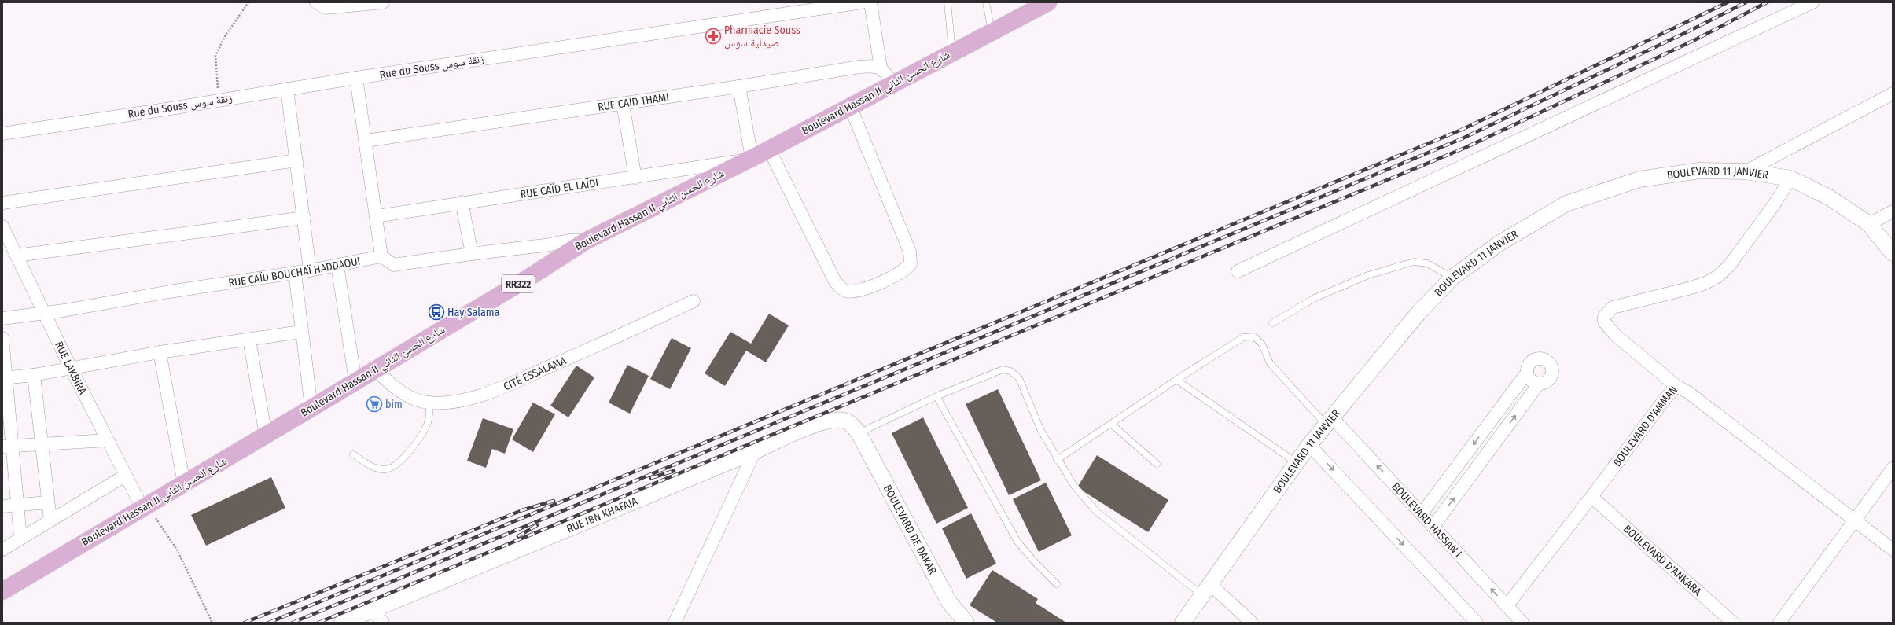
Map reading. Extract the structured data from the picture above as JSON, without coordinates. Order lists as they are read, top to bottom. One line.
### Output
{"streets":{"main road":["Boulevard Hassan II شارع الحسن الثاني","RR322"],"street":["Rue du Souss زنقة سوس","RUE CAÏD THAMI","BOULEVARD 11 JANVIER","RUE CAÏD EL LAÏDI","RUE CAÏD BOUCHAÏ HADDAOUI","RUE LAKBIRA","CITÉ ESSALAMA","BOULEVARD D'AMMAN","RUE IBN KHAFAJA","BOULEVARD HASSAN I","BOULEVARD DE DAKAR","BOULEVARD D'ANKARA"]},"crossings":[["Boulevard Hassan II شارع الحسن الثاني","RUE CAÏD EL LAÏDI"],["Boulevard Hassan II شارع الحسن الثاني","RUE LAKBIRA"],["Boulevard Hassan II شارع الحسن الثاني","CITÉ ESSALAMA"],["BOULEVARD 11 JANVIER","BOULEVARD HASSAN I"],["RUE CAÏD BOUCHAÏ HADDAOUI","RUE LAKBIRA"],["BOULEVARD D'AMMAN","BOULEVARD HASSAN I"],["BOULEVARD D'AMMAN","BOULEVARD D'ANKARA"],["RUE IBN KHAFAJA","BOULEVARD DE DAKAR"]],"places":{"pharmacy":["Pharmacie Souss صيدلية سوس"],"bus stop":["Hay Salama"],"supermarket":["bim"]}}
